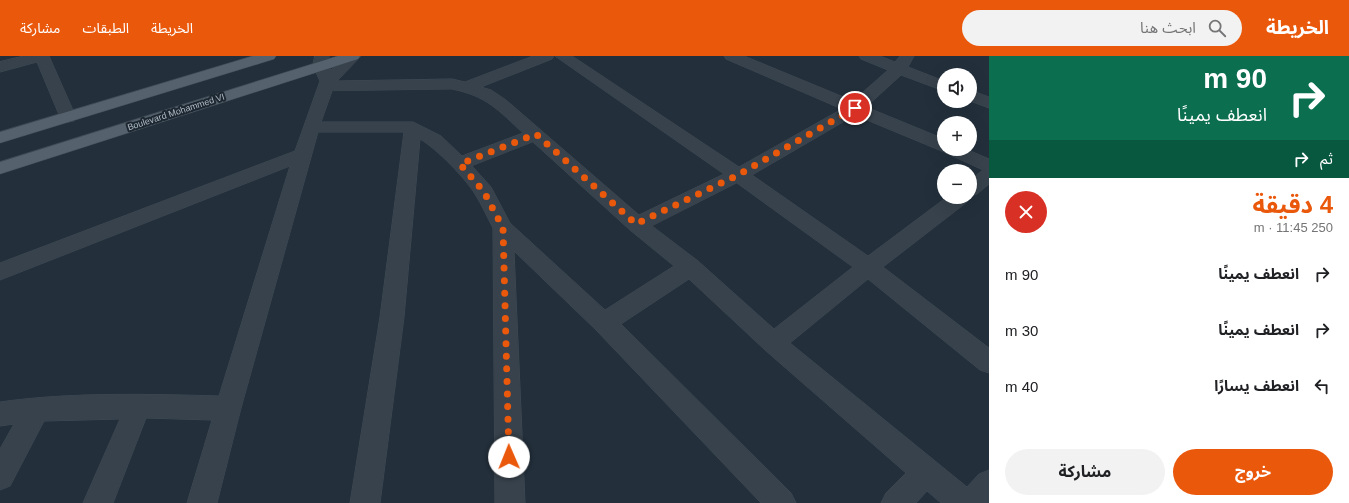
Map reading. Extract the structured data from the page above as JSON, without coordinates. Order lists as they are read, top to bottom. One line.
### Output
{"streets":{"main road":["Boulevard Mohammed VI"]},"page":{"header":"الخريطة","search":"ابحث هنا","nav":["الخريطة","الطبقات","مشاركة"],"turn":["90 m","انعطف يمينًا"],"map_buttons":["+","−"],"then":"ثم","heading":["4 دقيقة","250 m · 11:45"],"list":[{"name":"انعطف يمينًا","value":"90 m"},{"name":"انعطف يمينًا","value":"30 m"},{"name":"انعطف يسارًا","value":"40 m"}],"buttons":["خروج","مشاركة"]}}
